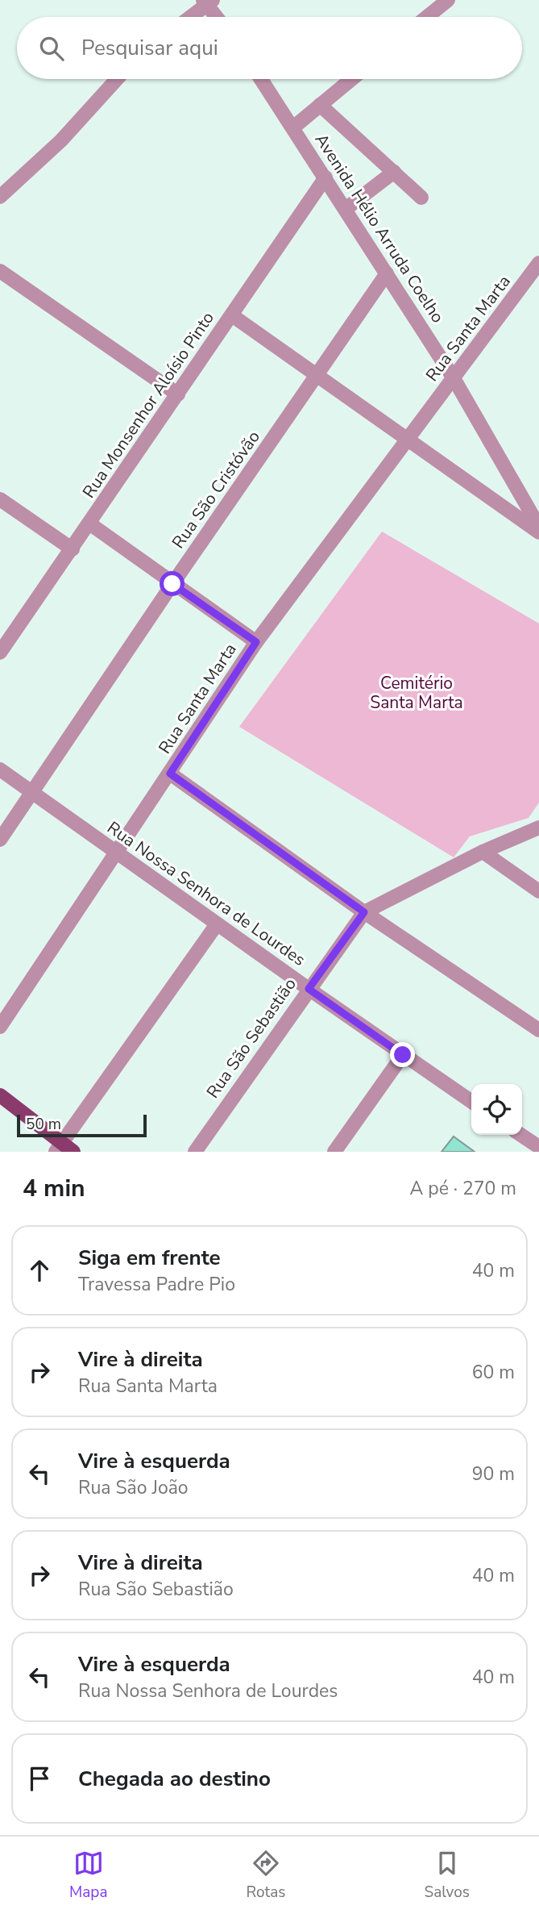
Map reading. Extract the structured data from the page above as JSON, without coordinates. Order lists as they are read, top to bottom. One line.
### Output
{"streets":{"street":["Avenida Hélio Arruda Coelho","Rua Santa Marta","Rua Monsenhor Aloísio Pinto","Rua São Cristóvão","Rua Nossa Senhora de Lourdes","Rua São Sebastião"]},"crossings":[["Avenida Hélio Arruda Coelho","Rua Santa Marta"],["Avenida Hélio Arruda Coelho","Rua Monsenhor Aloísio Pinto"],["Avenida Hélio Arruda Coelho","Rua São Cristóvão"],["Rua Santa Marta","Rua Nossa Senhora de Lourdes"],["Rua São Cristóvão","Rua Nossa Senhora de Lourdes"],["Rua Nossa Senhora de Lourdes","Rua São Sebastião"]],"parks":["Cemitério Santa Marta"],"scale_bar":"50 m","page":{"search":"Pesquisar aqui","scale":"50 m","heading":["4 min","A pé · 270 m"],"list":[["Siga em frente","Travessa Padre Pio","40 m"],["Vire à direita","Rua Santa Marta","60 m"],["Vire à esquerda","Rua São João","90 m"],["Vire à direita","Rua São Sebastião","40 m"],["Vire à esquerda","Rua Nossa Senhora de Lourdes","40 m"],"Chegada ao destino"],"nav":["Mapa","Rotas","Salvos"]}}
